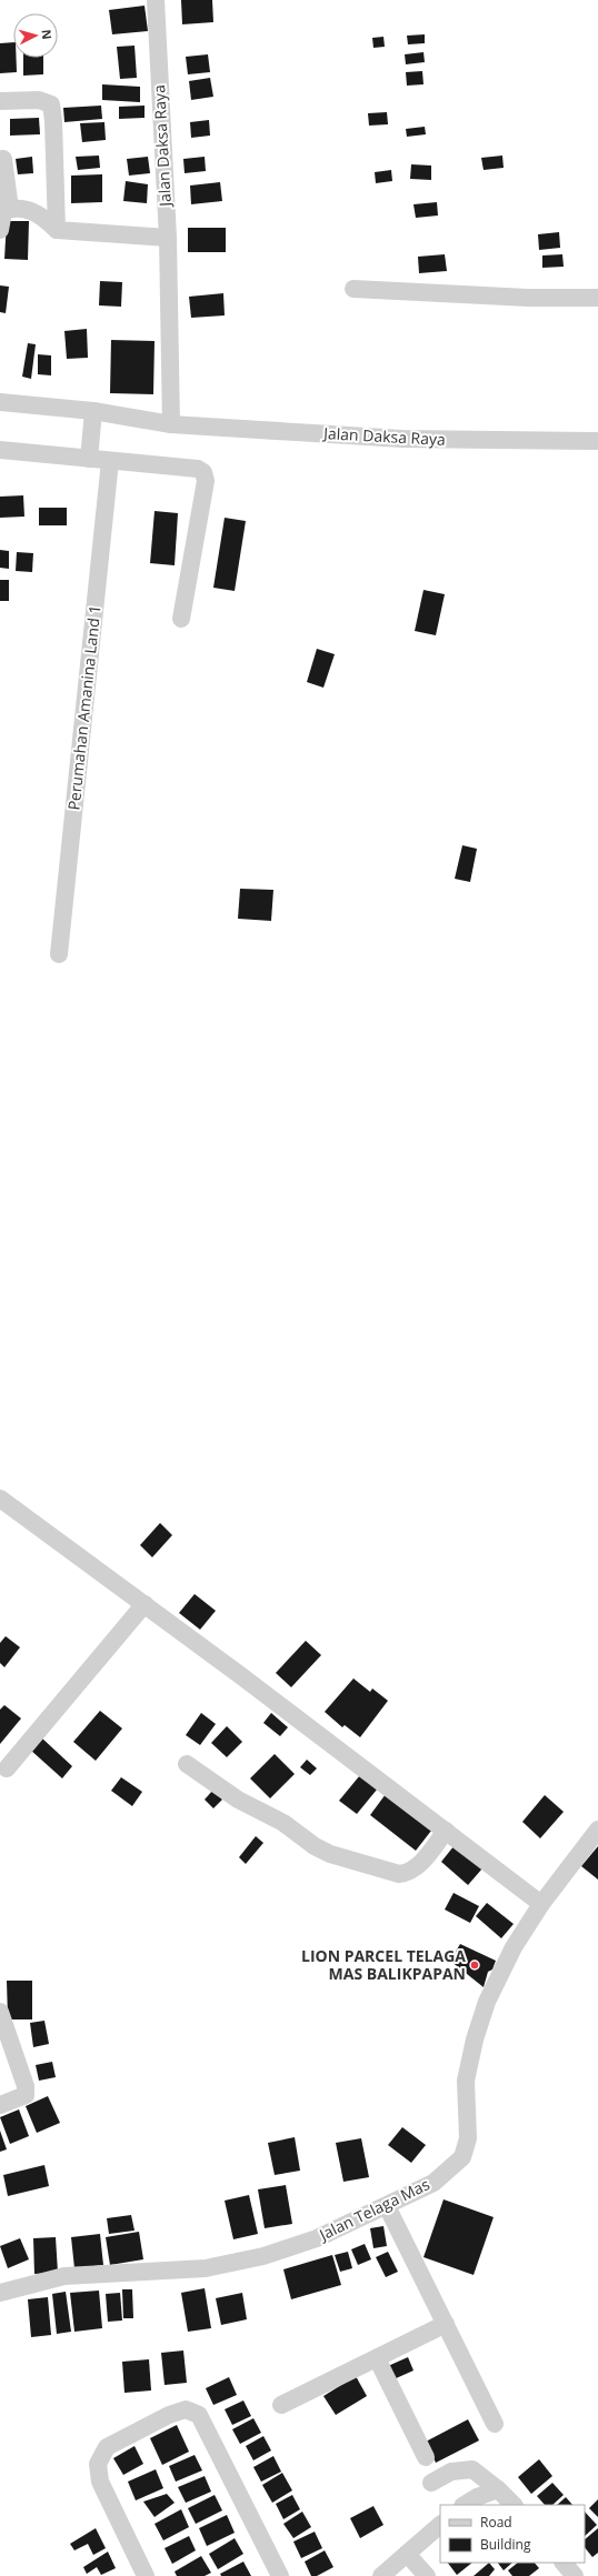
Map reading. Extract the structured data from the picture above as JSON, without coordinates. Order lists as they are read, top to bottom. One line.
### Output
{"streets":{"street":["Jalan Daksa Raya","Perumahan Amanina Land 1","Jalan Telaga Mas"]},"places":["LION PARCEL TELAGA MAS BALIKPAPAN"],"legend":["Road","Building"],"north":"right"}
